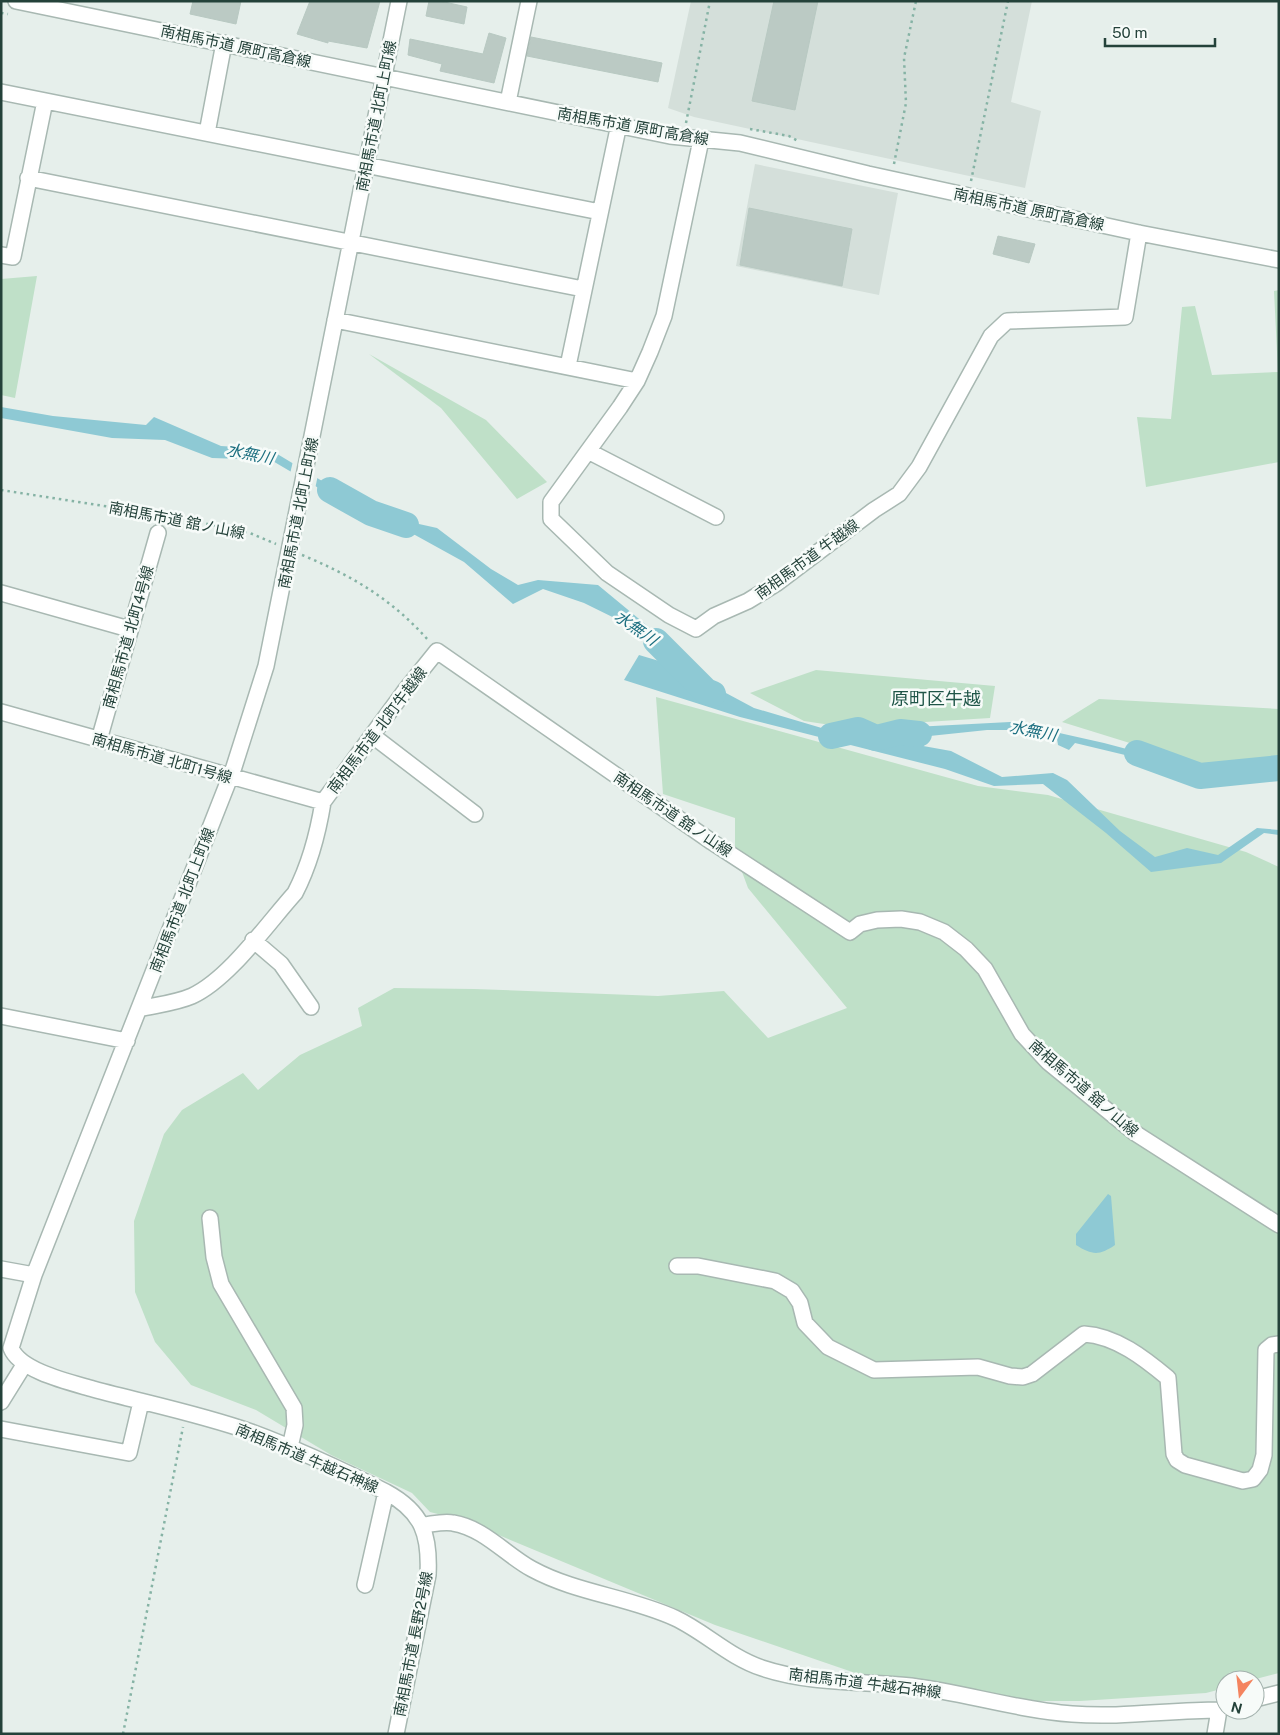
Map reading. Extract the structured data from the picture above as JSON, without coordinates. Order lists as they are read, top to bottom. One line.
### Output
{"streets":{"street":["南相馬市道 原町高倉線","南相馬市道 北町上町線","南相馬市道 舘ノ山線","南相馬市道 牛越線","南相馬市道 北町4号線","南相馬市道 北町牛越線","南相馬市道 北町1号線","南相馬市道 牛越石神線","南相馬市道 長野2号線"]},"crossings":[["南相馬市道 原町高倉線","南相馬市道 北町上町線"],["南相馬市道 原町高倉線","南相馬市道 牛越線"],["南相馬市道 北町上町線","南相馬市道 舘ノ山線"],["南相馬市道 北町上町線","南相馬市道 北町牛越線"],["南相馬市道 北町上町線","南相馬市道 北町1号線"],["南相馬市道 舘ノ山線","南相馬市道 北町牛越線"],["南相馬市道 北町4号線","南相馬市道 北町1号線"],["南相馬市道 北町牛越線","南相馬市道 北町1号線"],["南相馬市道 牛越石神線","南相馬市道 長野2号線"]],"districts":["原町区牛越"],"water":["水無川"],"scale_bar":"50 m","north":"bottom"}
